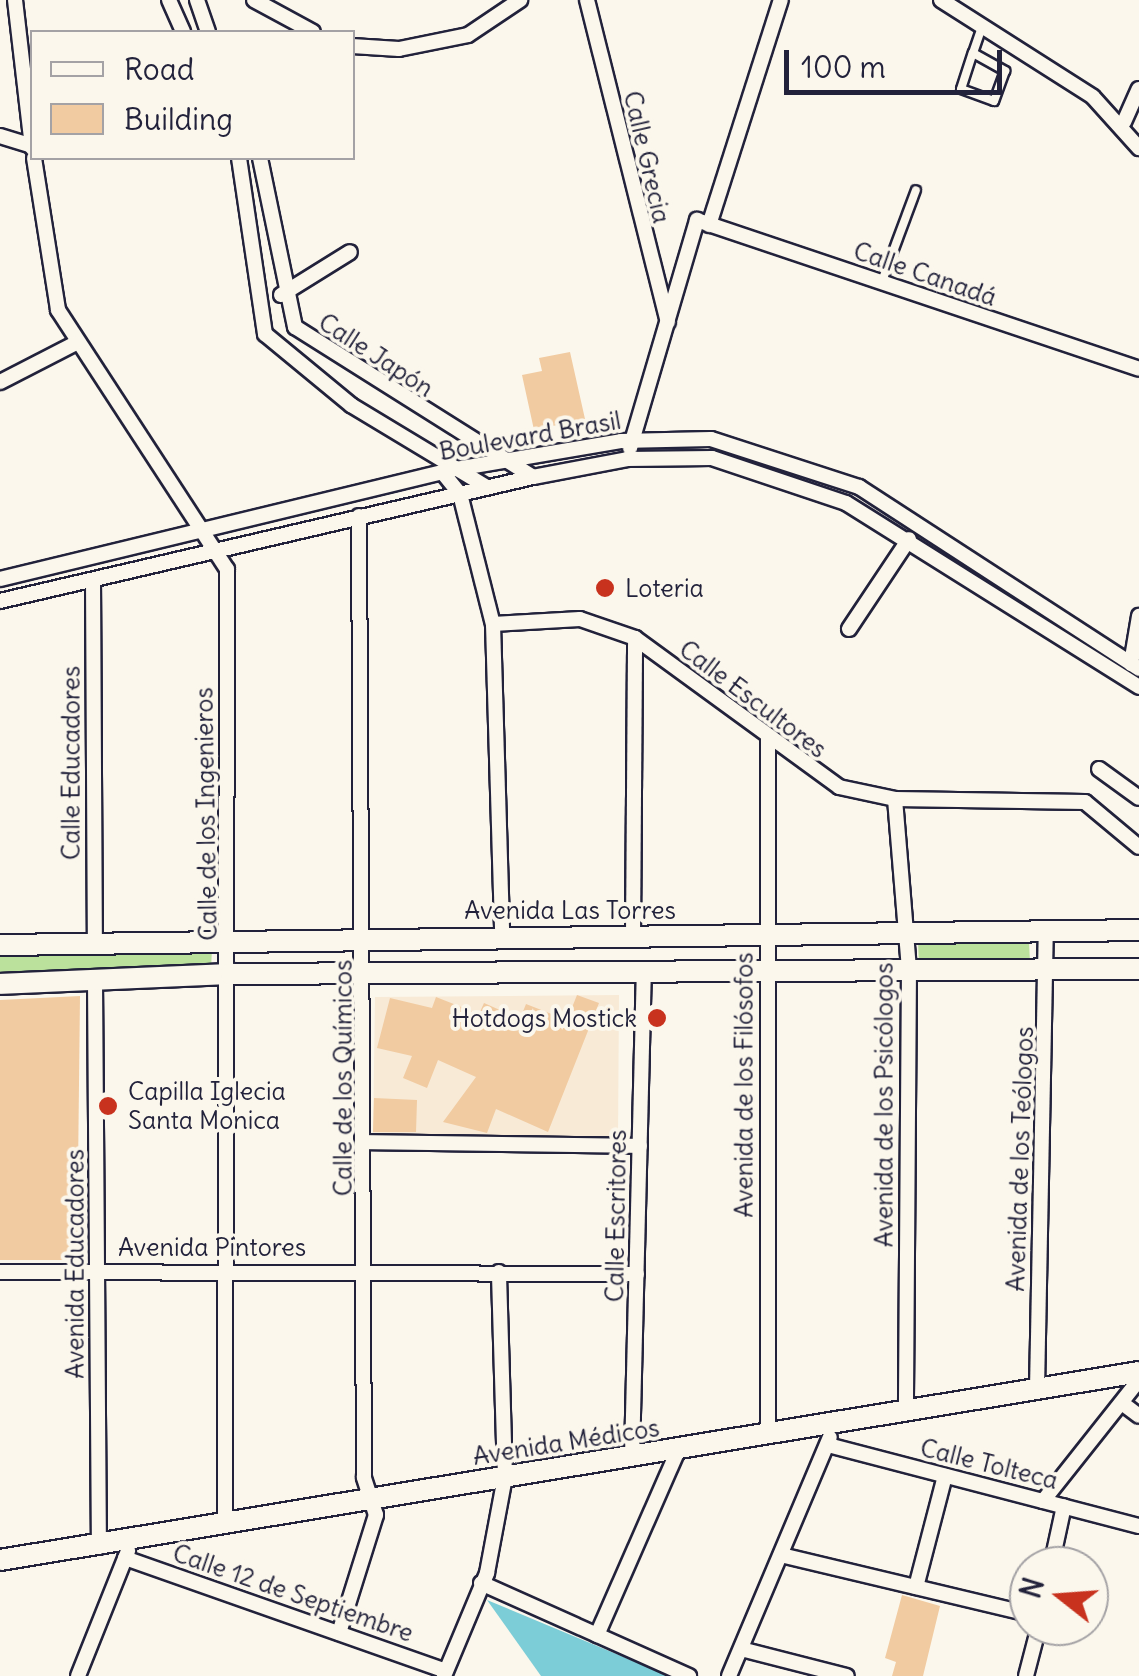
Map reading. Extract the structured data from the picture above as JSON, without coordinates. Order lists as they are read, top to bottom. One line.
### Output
{"streets":{"main road":["Avenida Las Torres","Avenida Médicos"],"street":["Calle Grecia","Calle Canadá","Calle Japón","Boulevard Brasil","Calle Escultores","Calle Educadores","Calle de los Ingenieros","Calle de los Químicos","Avenida de los Filósofos","Avenida de los Psicólogos","Avenida de los Teólogos","Calle Escritores","Avenida Pintores","Avenida Educadores","Calle Tolteca","Calle 12 de Septiembre"]},"crossings":[["Calle Japón","Boulevard Brasil"],["Boulevard Brasil","Calle Educadores"],["Boulevard Brasil","Calle de los Ingenieros"],["Boulevard Brasil","Calle de los Químicos"],["Calle Escultores","Avenida de los Filósofos"],["Calle Escultores","Avenida de los Psicólogos"],["Calle Educadores","Avenida Las Torres"],["Calle de los Ingenieros","Avenida Las Torres"],["Calle de los Ingenieros","Avenida Pintores"],["Calle de los Ingenieros","Avenida Médicos"],["Avenida Las Torres","Calle de los Químicos"],["Avenida Las Torres","Avenida de los Filósofos"],["Avenida Las Torres","Avenida de los Psicólogos"],["Avenida Las Torres","Avenida de los Teólogos"],["Calle de los Químicos","Avenida Pintores"],["Calle de los Químicos","Avenida Médicos"],["Calle de los Químicos","Calle 12 de Septiembre"],["Avenida de los Filósofos","Avenida Médicos"],["Avenida de los Psicólogos","Avenida Médicos"],["Avenida de los Teólogos","Avenida Médicos"],["Calle Escritores","Avenida Pintores"],["Calle Escritores","Avenida Médicos"],["Avenida Pintores","Avenida Educadores"],["Avenida Educadores","Avenida Médicos"],["Avenida Médicos","Calle 12 de Septiembre"]],"places":["Loteria","Hotdogs Mostick","Capilla Iglecia Santa Monica"],"legend":["Road","Building"],"scale_bar":"100 m","north":"left"}
